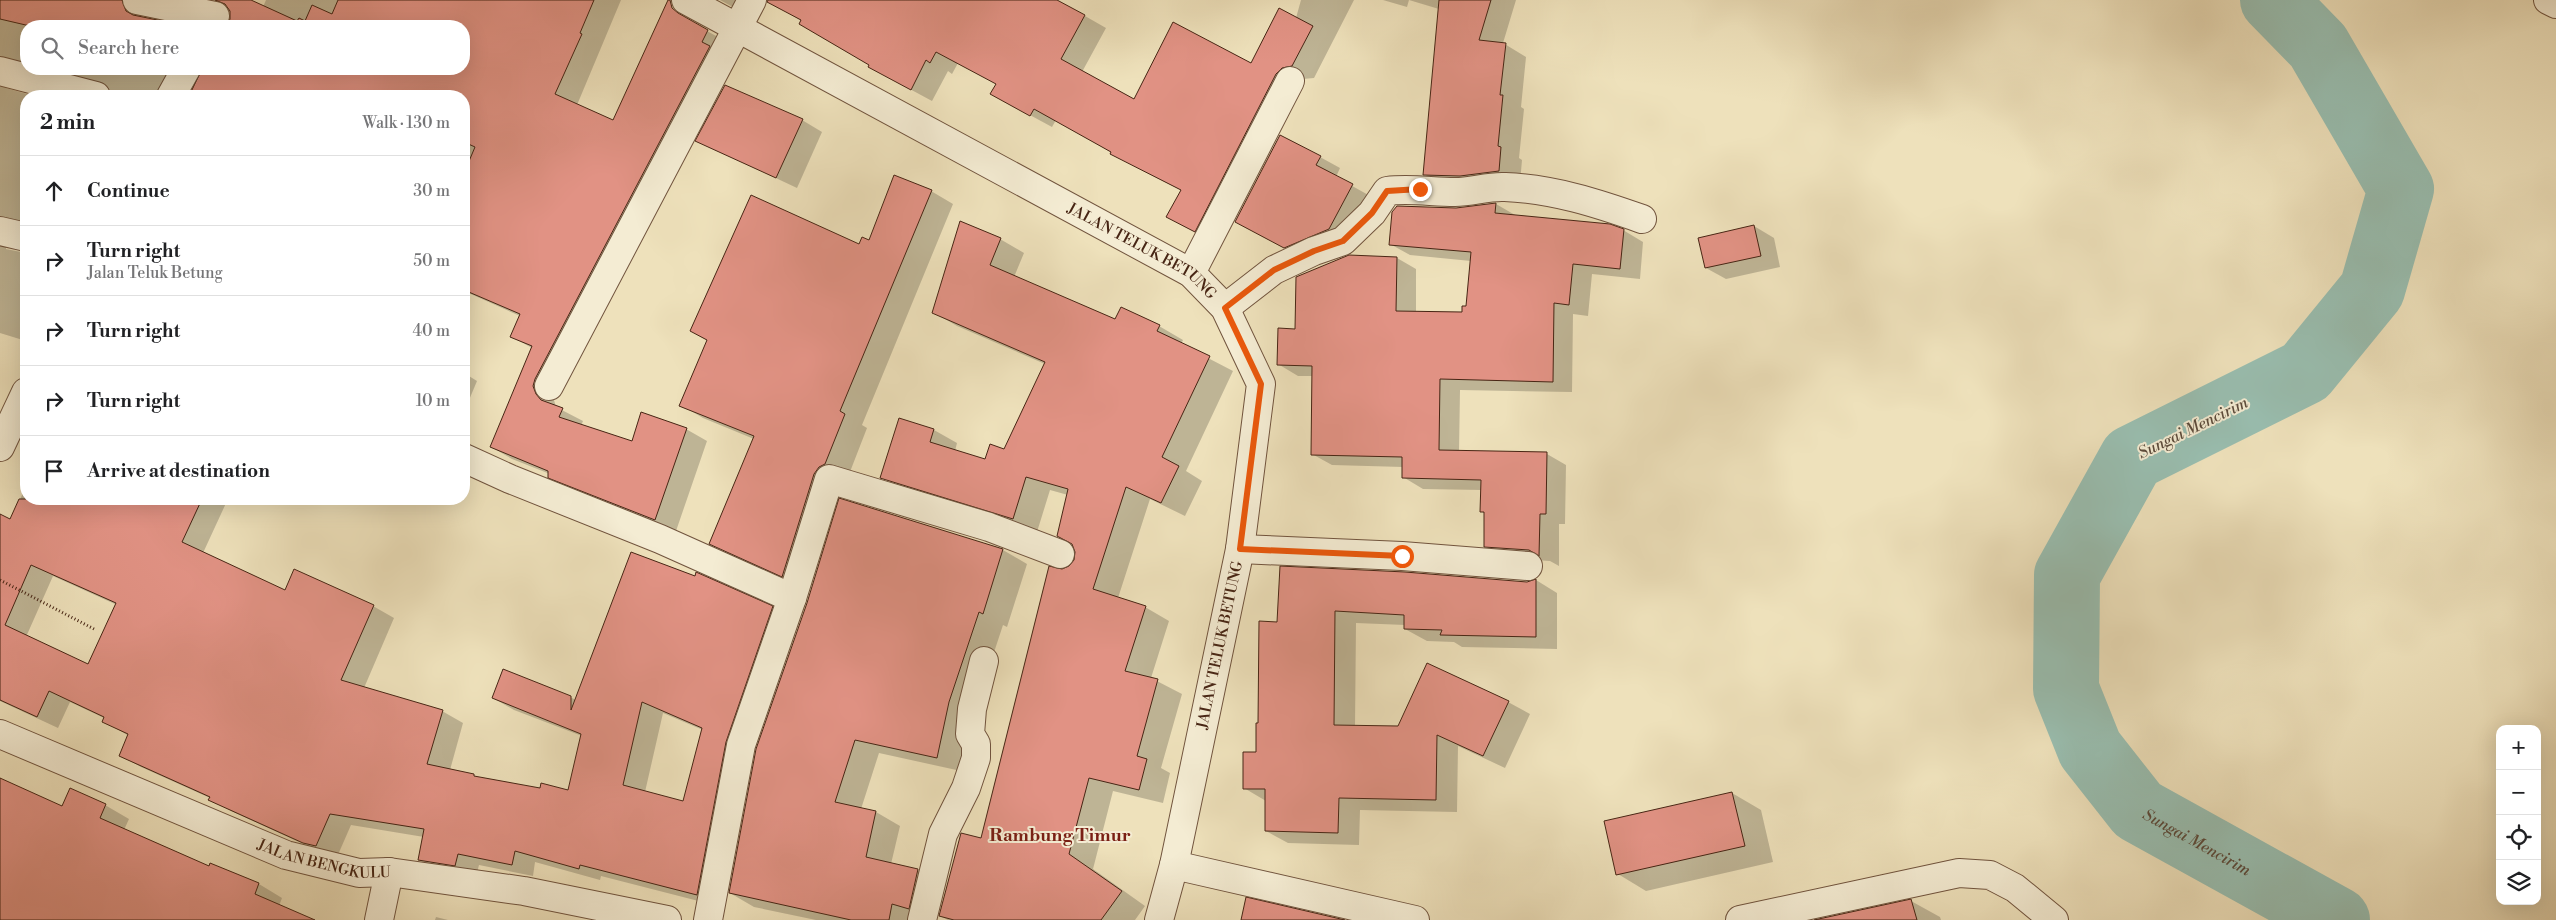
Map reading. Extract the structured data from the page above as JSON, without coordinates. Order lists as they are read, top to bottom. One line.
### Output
{"streets":{"street":["JALAN TELUK BETUNG","JALAN BENGKULU"]},"districts":["Rambung Timur"],"water":["Sungai Mencirim"],"page":{"search":"Search here","heading":["2 min","Walk · 130 m"],"list":[["Continue","30 m"],["Turn right","Jalan Teluk Betung","50 m"],["Turn right","40 m"],["Turn right","10 m"],"Arrive at destination"],"map_buttons":["+","−"]}}
